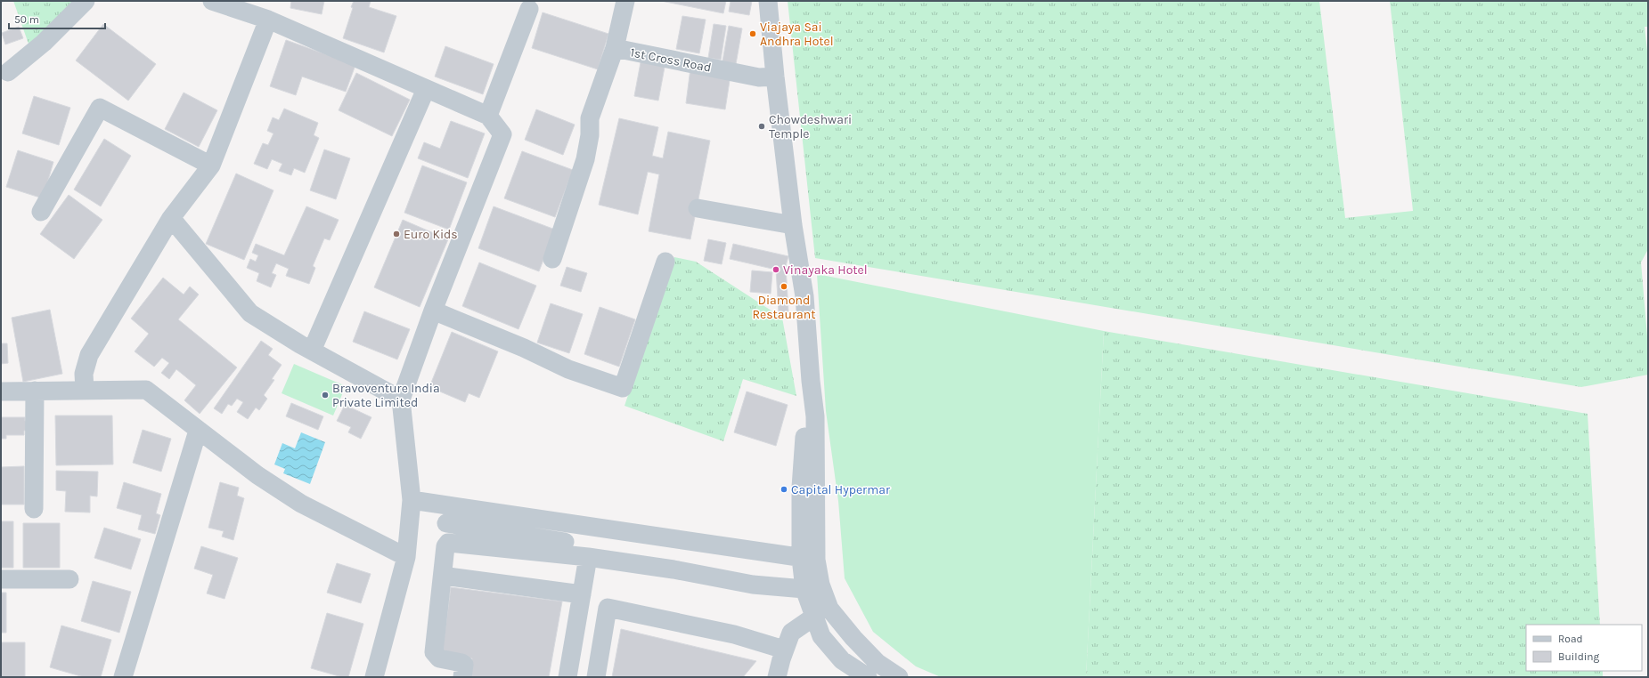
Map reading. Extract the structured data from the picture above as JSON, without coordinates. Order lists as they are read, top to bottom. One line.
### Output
{"streets":{"street":["1st Cross Road"]},"places":["Viajaya Sai Andhra Hotel","Chowdeshwari Temple","Euro Kids","Vinayaka Hotel","Diamond Restaurant","Bravoventure India Private Limited","Capital Hypermar"],"legend":["Road","Building"],"scale_bar":"50 m"}
